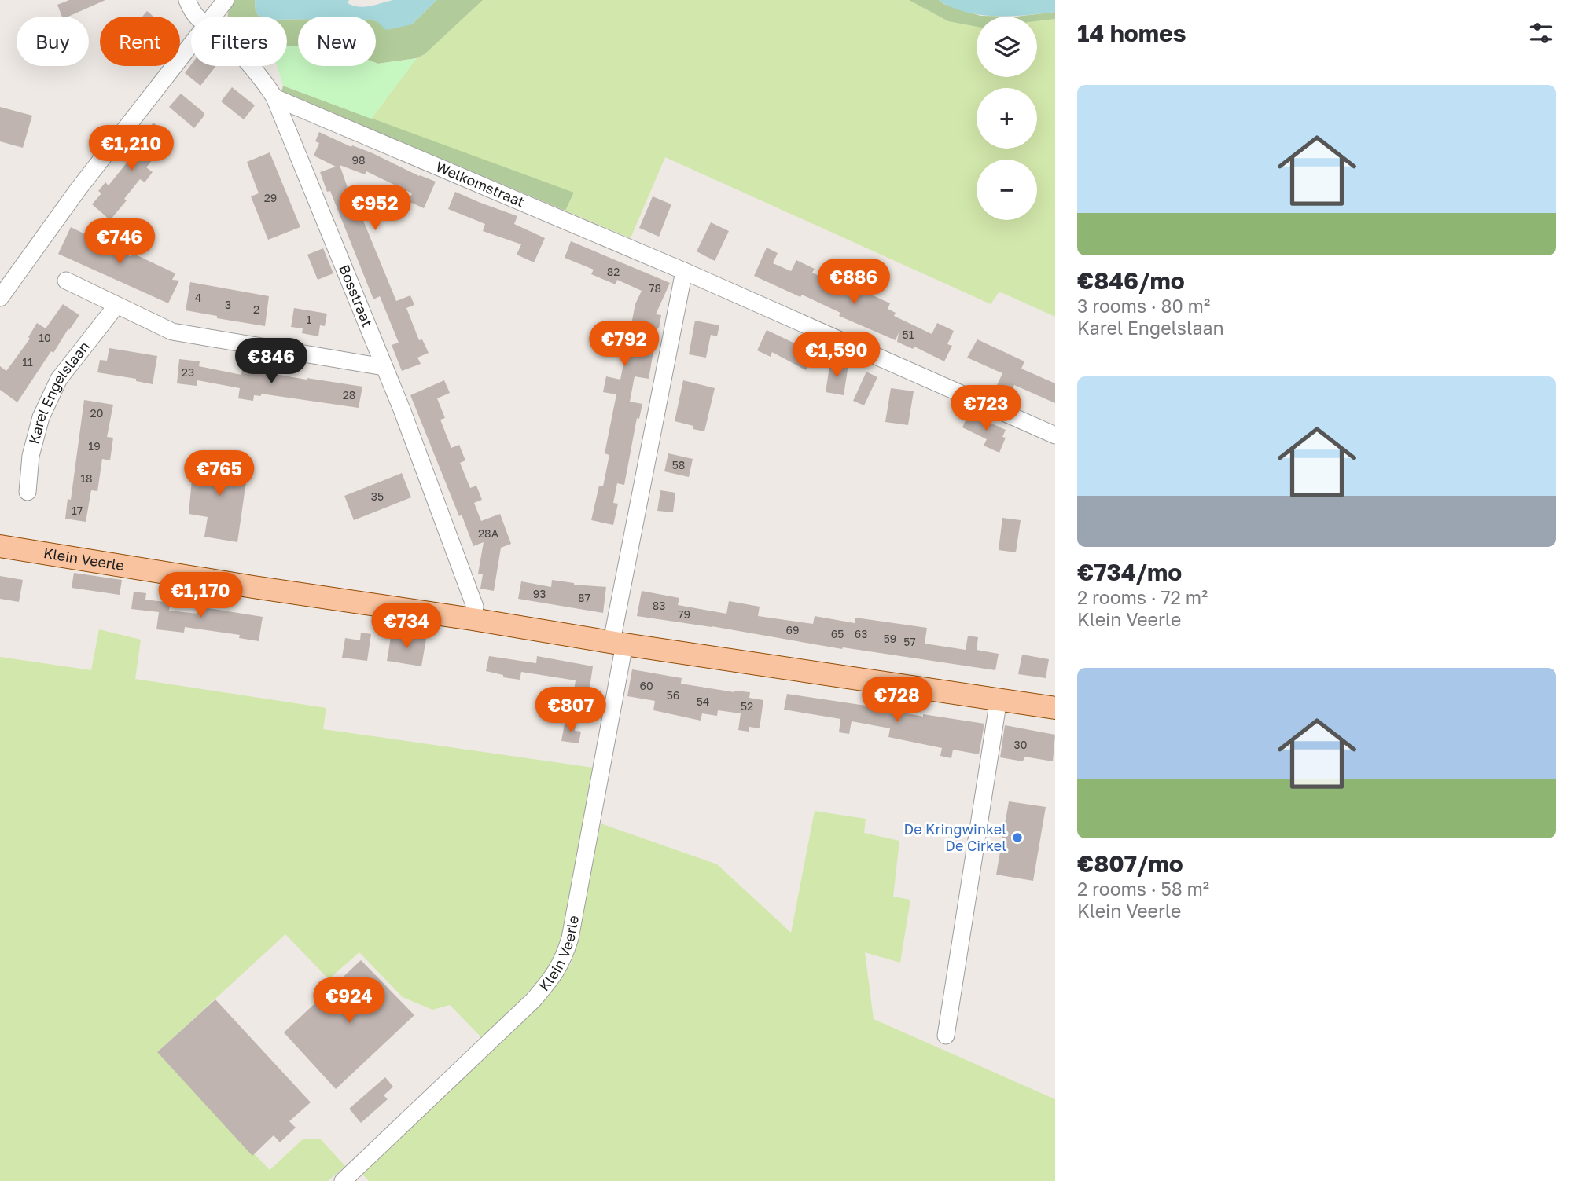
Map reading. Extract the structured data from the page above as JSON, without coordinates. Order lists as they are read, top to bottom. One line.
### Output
{"streets":{"main road":["Klein Veerle"],"street":["Welkomstraat","Bosstraat","Karel Engelslaan"]},"crossings":[["Welkomstraat","Bosstraat"],["Bosstraat","Klein Veerle"]],"places":["De Kringwinkel De Cirkel"],"house_numbers":["98","29","82","78","4","3","2","1","51","10","11","23","28","20","19","58","18","35","17","28A","93","87","83","79","69","65","63","59","57","60","56","54","52","30"],"page":{"heading":"14 homes","map_buttons":["+","−"],"chip":["Buy","Rent","Filters","New"],"list":[{"name":"€846/mo","note":"3 rooms · 80 m² · Karel Engelslaan"},{"name":"€734/mo","note":"2 rooms · 72 m² · Klein Veerle"},{"name":"€807/mo","note":"2 rooms · 58 m² · Klein Veerle"}],"price":["€1,210","€952","€746","€886","€792","€1,590","€846","€723","€765","€1,170","€734","€728","€807","€924"]}}
